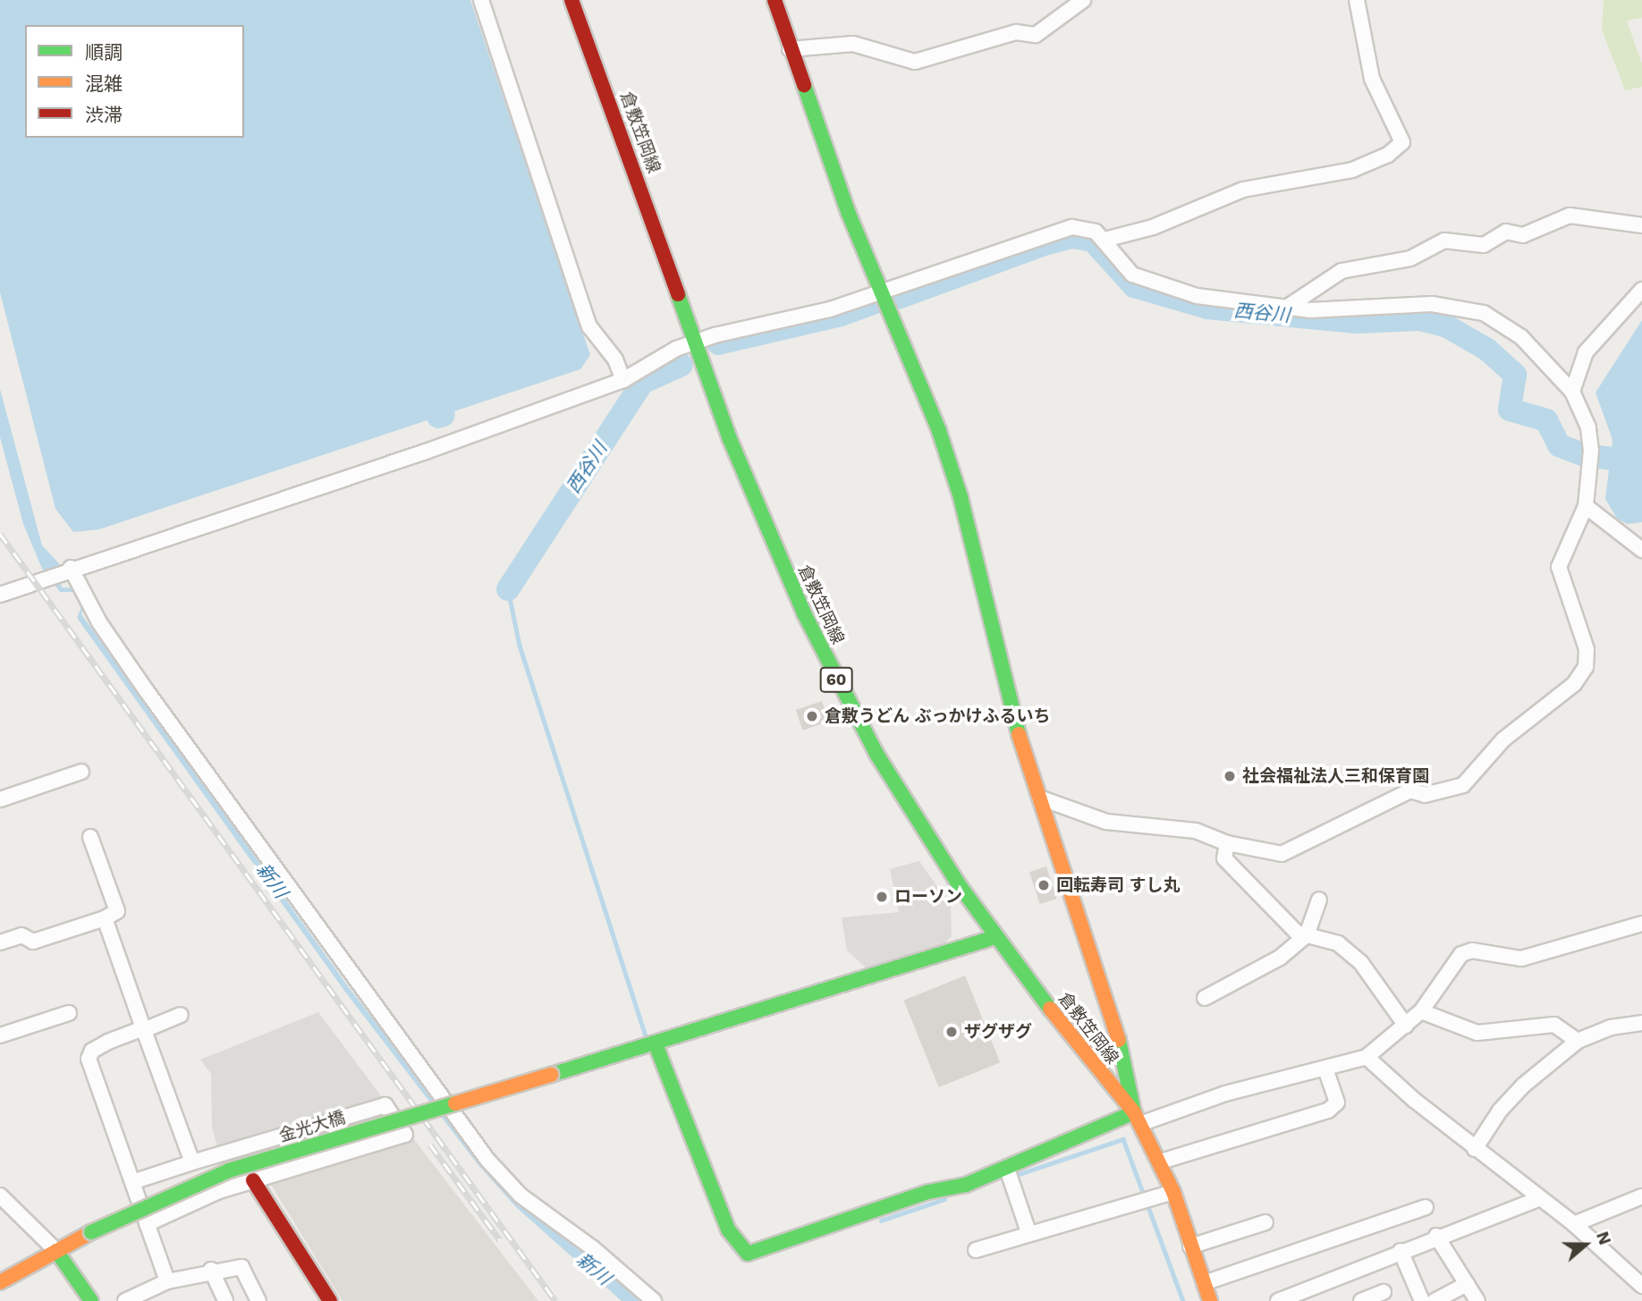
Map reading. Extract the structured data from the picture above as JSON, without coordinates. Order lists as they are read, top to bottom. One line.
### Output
{"streets":{"street":["倉敷笠岡線","60","金光大橋"]},"crossings":[["倉敷笠岡線","金光大橋"]],"water":["西谷川","新川"],"places":["倉敷うどん ぶっかけふるいち","社会福祉法人三和保育園","回転寿司 すし丸","ローソン","ザグザグ"],"legend":["順調","混雑","渋滞"],"north":"right"}
